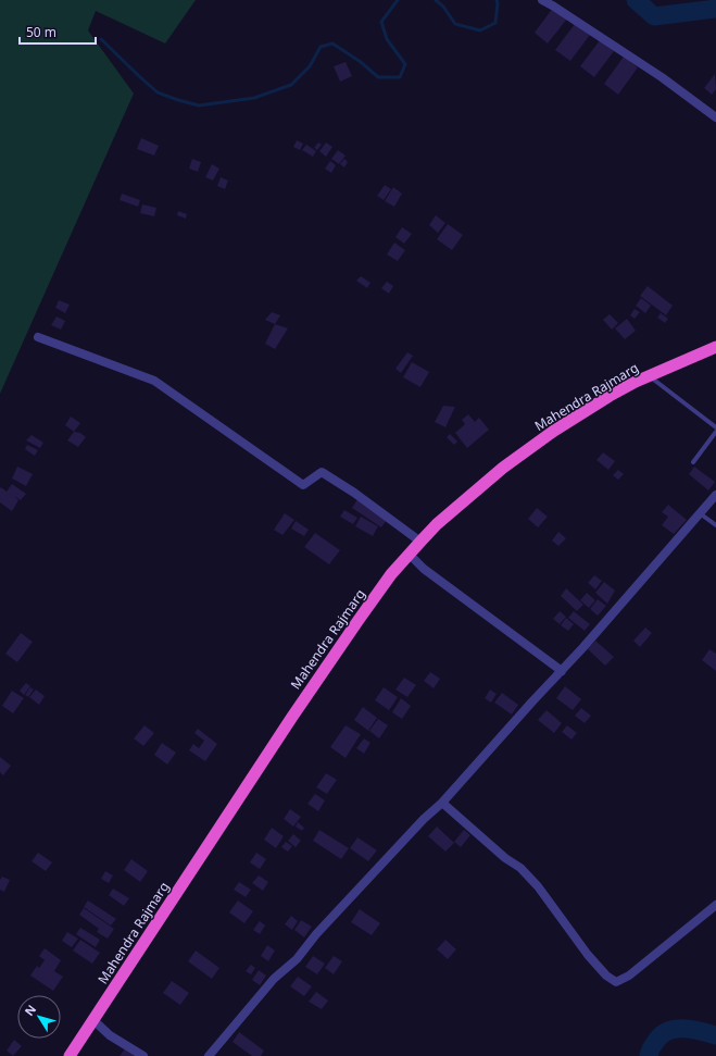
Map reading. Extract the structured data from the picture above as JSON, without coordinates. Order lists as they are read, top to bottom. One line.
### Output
{"streets":{"highway":["Mahendra Rajmarg"]},"scale_bar":"50 m","north":"top left"}
